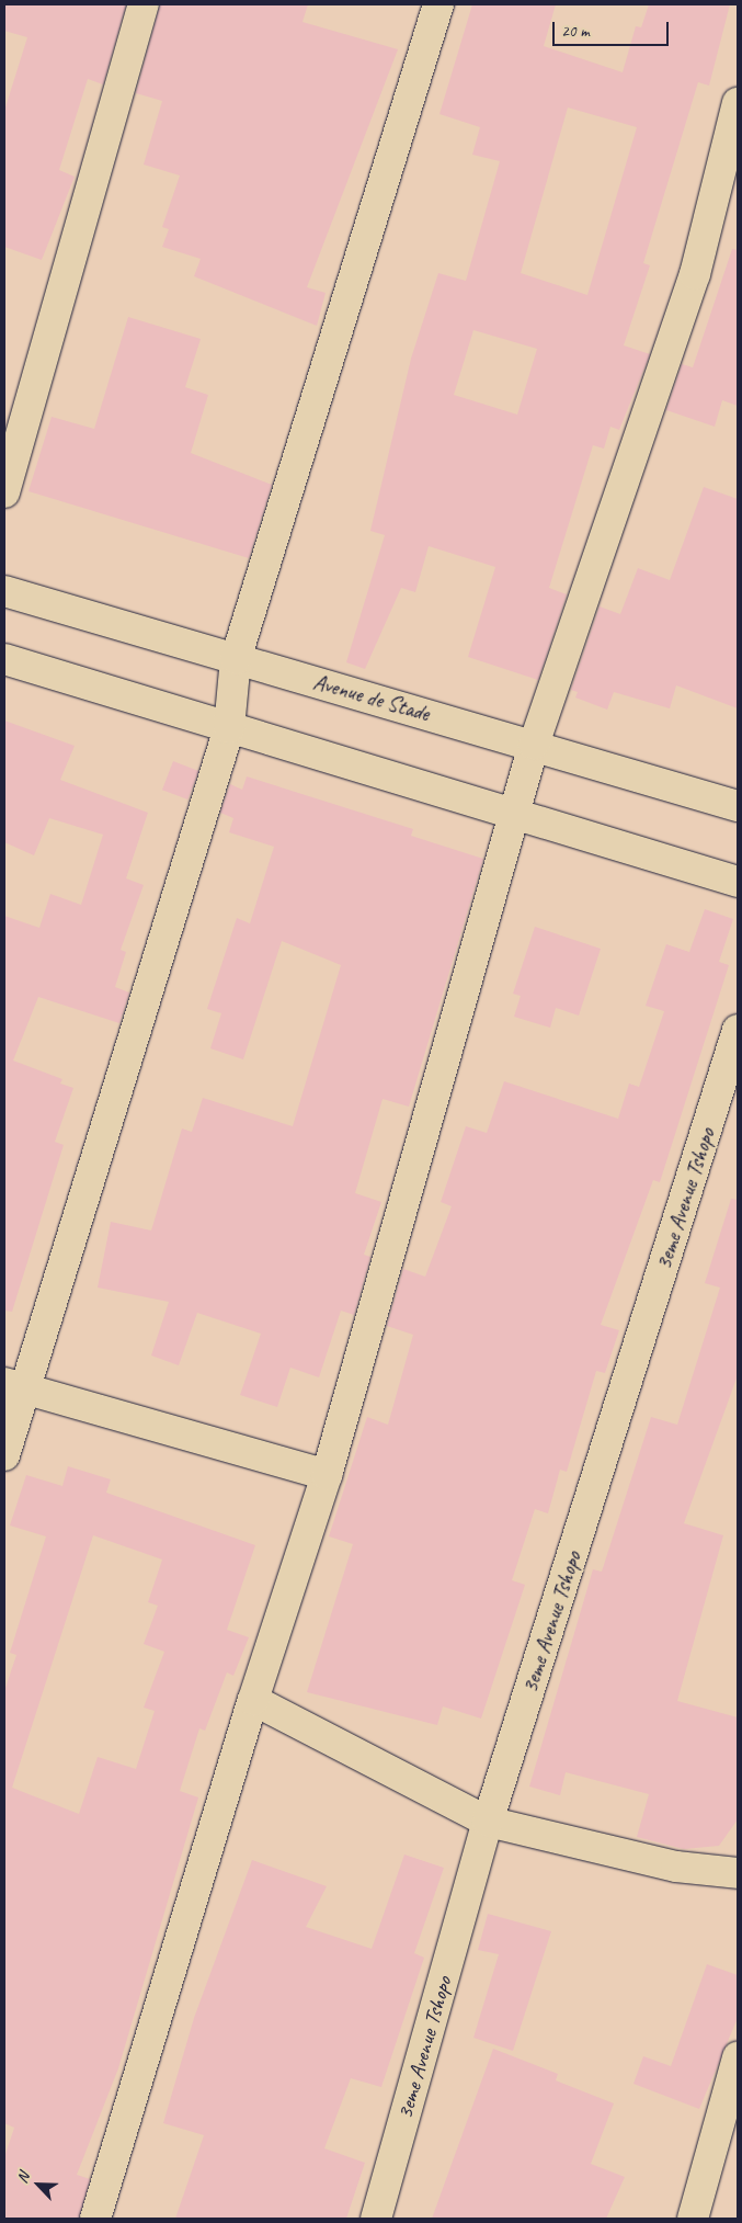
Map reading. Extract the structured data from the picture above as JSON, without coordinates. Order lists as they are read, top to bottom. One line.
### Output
{"streets":{"street":["Avenue de Stade","3eme Avenue Tshopo"]},"scale_bar":"20 m","north":"top left"}
